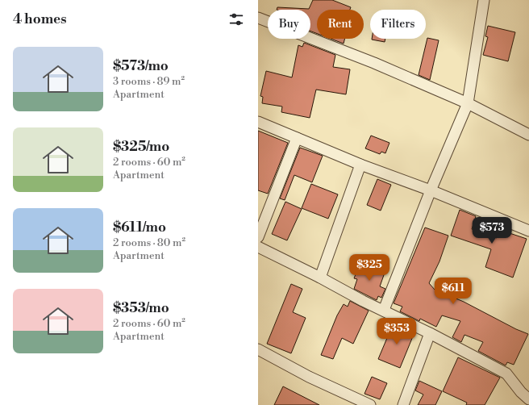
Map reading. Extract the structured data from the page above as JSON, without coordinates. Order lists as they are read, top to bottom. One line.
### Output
{"page":{"heading":"4 homes","chip":["Buy","Rent","Filters"],"list":[{"name":"$573/mo","note":"3 rooms · 89 m² · Apartment"},{"name":"$325/mo","note":"2 rooms · 60 m² · Apartment"},{"name":"$611/mo","note":"2 rooms · 80 m² · Apartment"},{"name":"$353/mo","note":"2 rooms · 60 m² · Apartment"}],"price":["$573","$325","$611","$353"]}}
